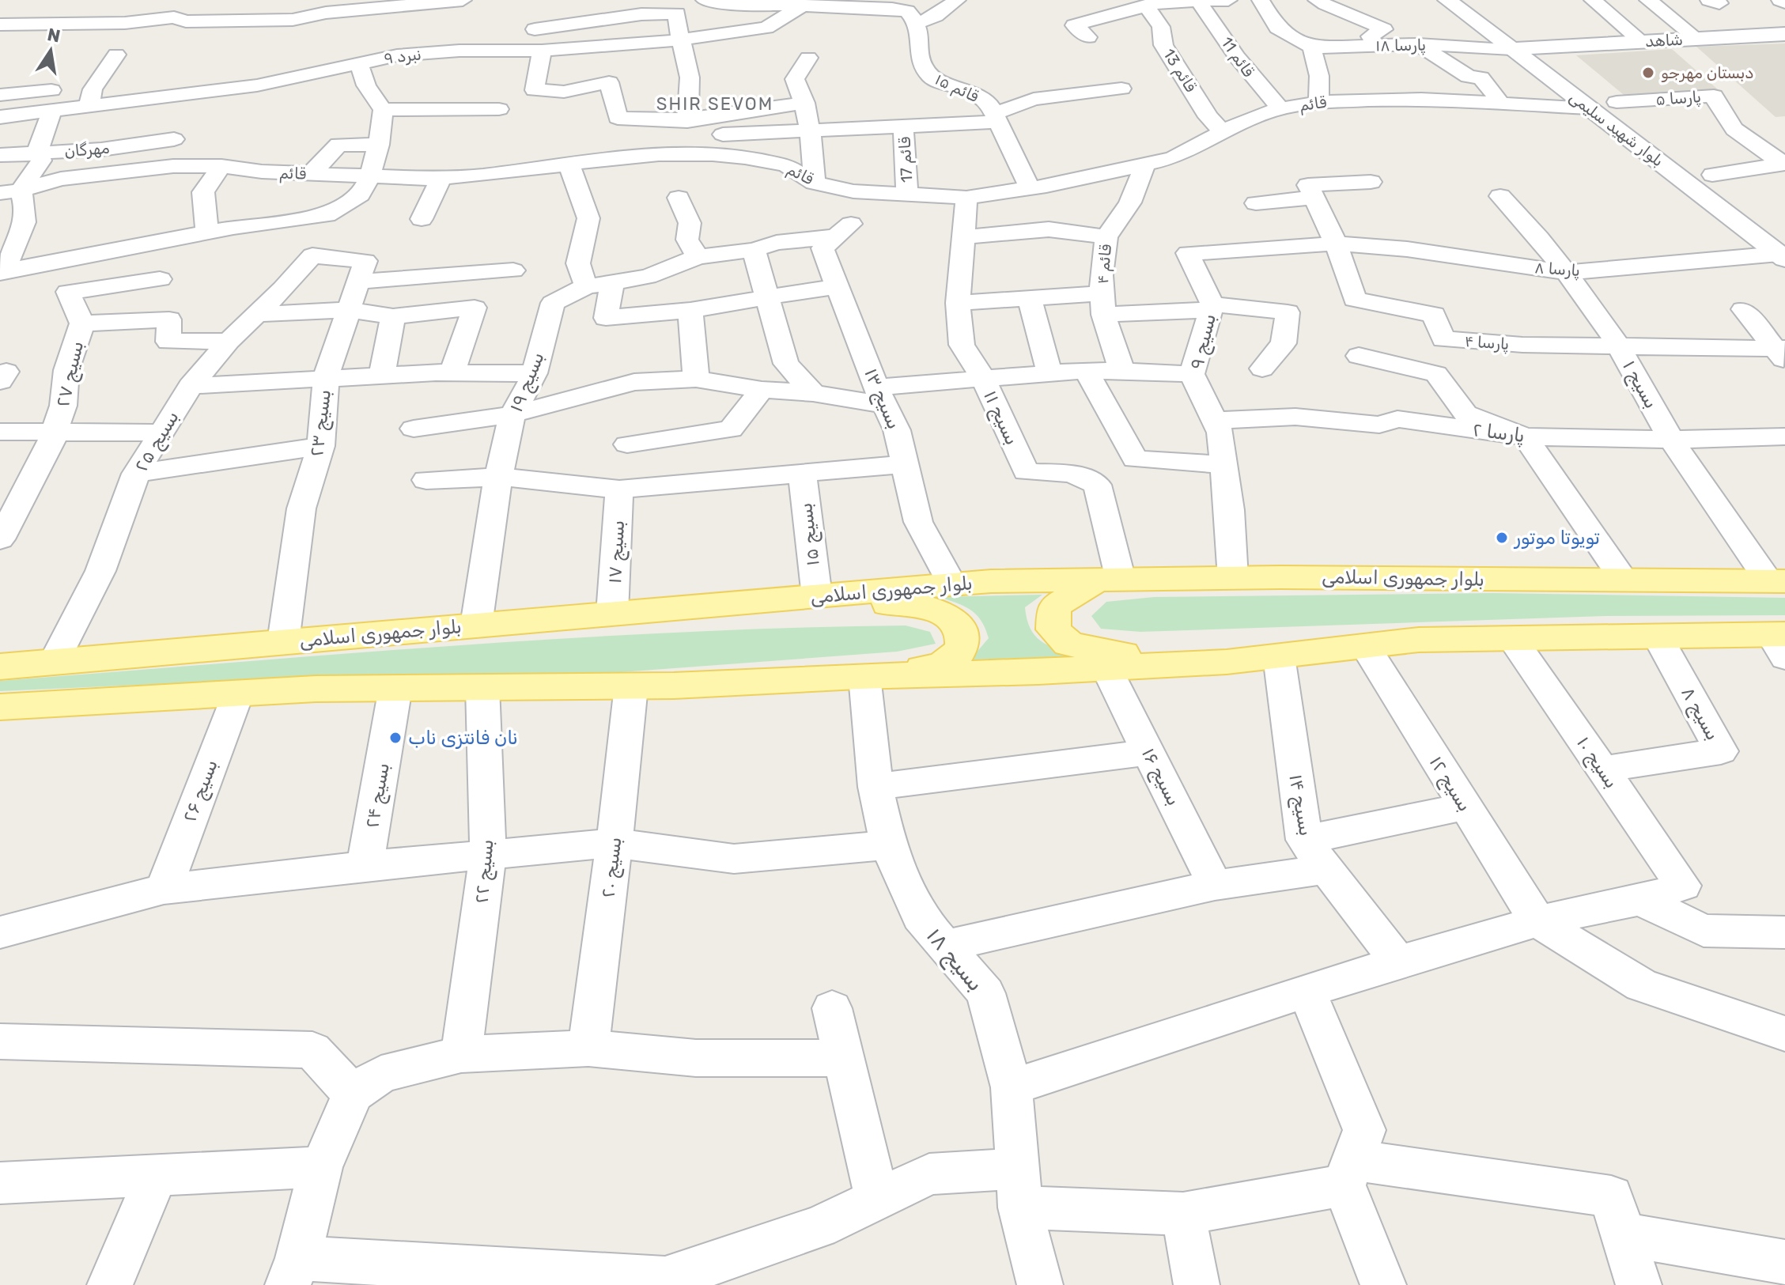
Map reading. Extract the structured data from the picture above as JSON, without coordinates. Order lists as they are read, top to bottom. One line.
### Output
{"streets":{"main road":["شاهد","بلوار شهید سلیمی","بلوار جمهوری اسلامی"],"street":["پارسا ۱۸","نبرد ۹","قائم 11","قائم 13","قائم ۱۵","پارسا ۵","قائم","مهرگان","قائم 17","قائم ۴","پارسا ۸","بسیج ۹","پارسا ۴","بسیج ۲۷","بسیج ۱۹","بسیج ۱","بسیج ۱۳","بسیج ۱۱","بسیج ۲۳","پارسا ۲","بسیج ۲۵","بسیج ۱۵","بسیج ۱۷","بسیج ۸","بسیج ۱۰","بسیج ۱۶","بسیج ۱۲","بسیج ۲۶","بسیج ۲۴","بسیج ۱۴","بسیج ۲۰","بسیج ۲۲","بسیج ۱۸"]},"crossings":[["شاهد","پارسا ۱۸"],["شاهد","بلوار شهید سلیمی"],["پارسا ۱۸","بلوار شهید سلیمی"],["قائم 11","قائم"],["قائم 13","قائم"],["قائم ۱۵","قائم"],["پارسا ۵","بلوار شهید سلیمی"],["قائم","بلوار شهید سلیمی"],["قائم","قائم 17"],["قائم","قائم ۴"],["قائم","بسیج ۱۱"],["بلوار شهید سلیمی","پارسا ۸"],["پارسا ۸","بسیج ۹"],["پارسا ۸","پارسا ۴"],["پارسا ۸","بسیج ۱"],["بسیج ۹","پارسا ۴"],["بسیج ۹","پارسا ۲"],["بسیج ۹","بلوار جمهوری اسلامی"],["پارسا ۴","بسیج ۱"],["بسیج ۱۹","بسیج ۱۳"],["بسیج ۱۹","بلوار جمهوری اسلامی"],["بسیج ۱","پارسا ۲"],["بسیج ۱","بلوار جمهوری اسلامی"],["بسیج ۱۳","بلوار جمهوری اسلامی"],["بسیج ۱۱","بلوار جمهوری اسلامی"],["بسیج ۲۳","بسیج ۲۵"],["بسیج ۲۳","بلوار جمهوری اسلامی"],["بسیج ۲۵","بلوار جمهوری اسلامی"],["بسیج ۱۵","بلوار جمهوری اسلامی"],["بسیج ۱۷","بلوار جمهوری اسلامی"],["بسیج ۸","بسیج ۱۰"]],"districts":["SHIR SEVOM"],"places":["دبستان مهرجو","تویوتا موتور","نان فانتزی ناب"],"north":"top"}
